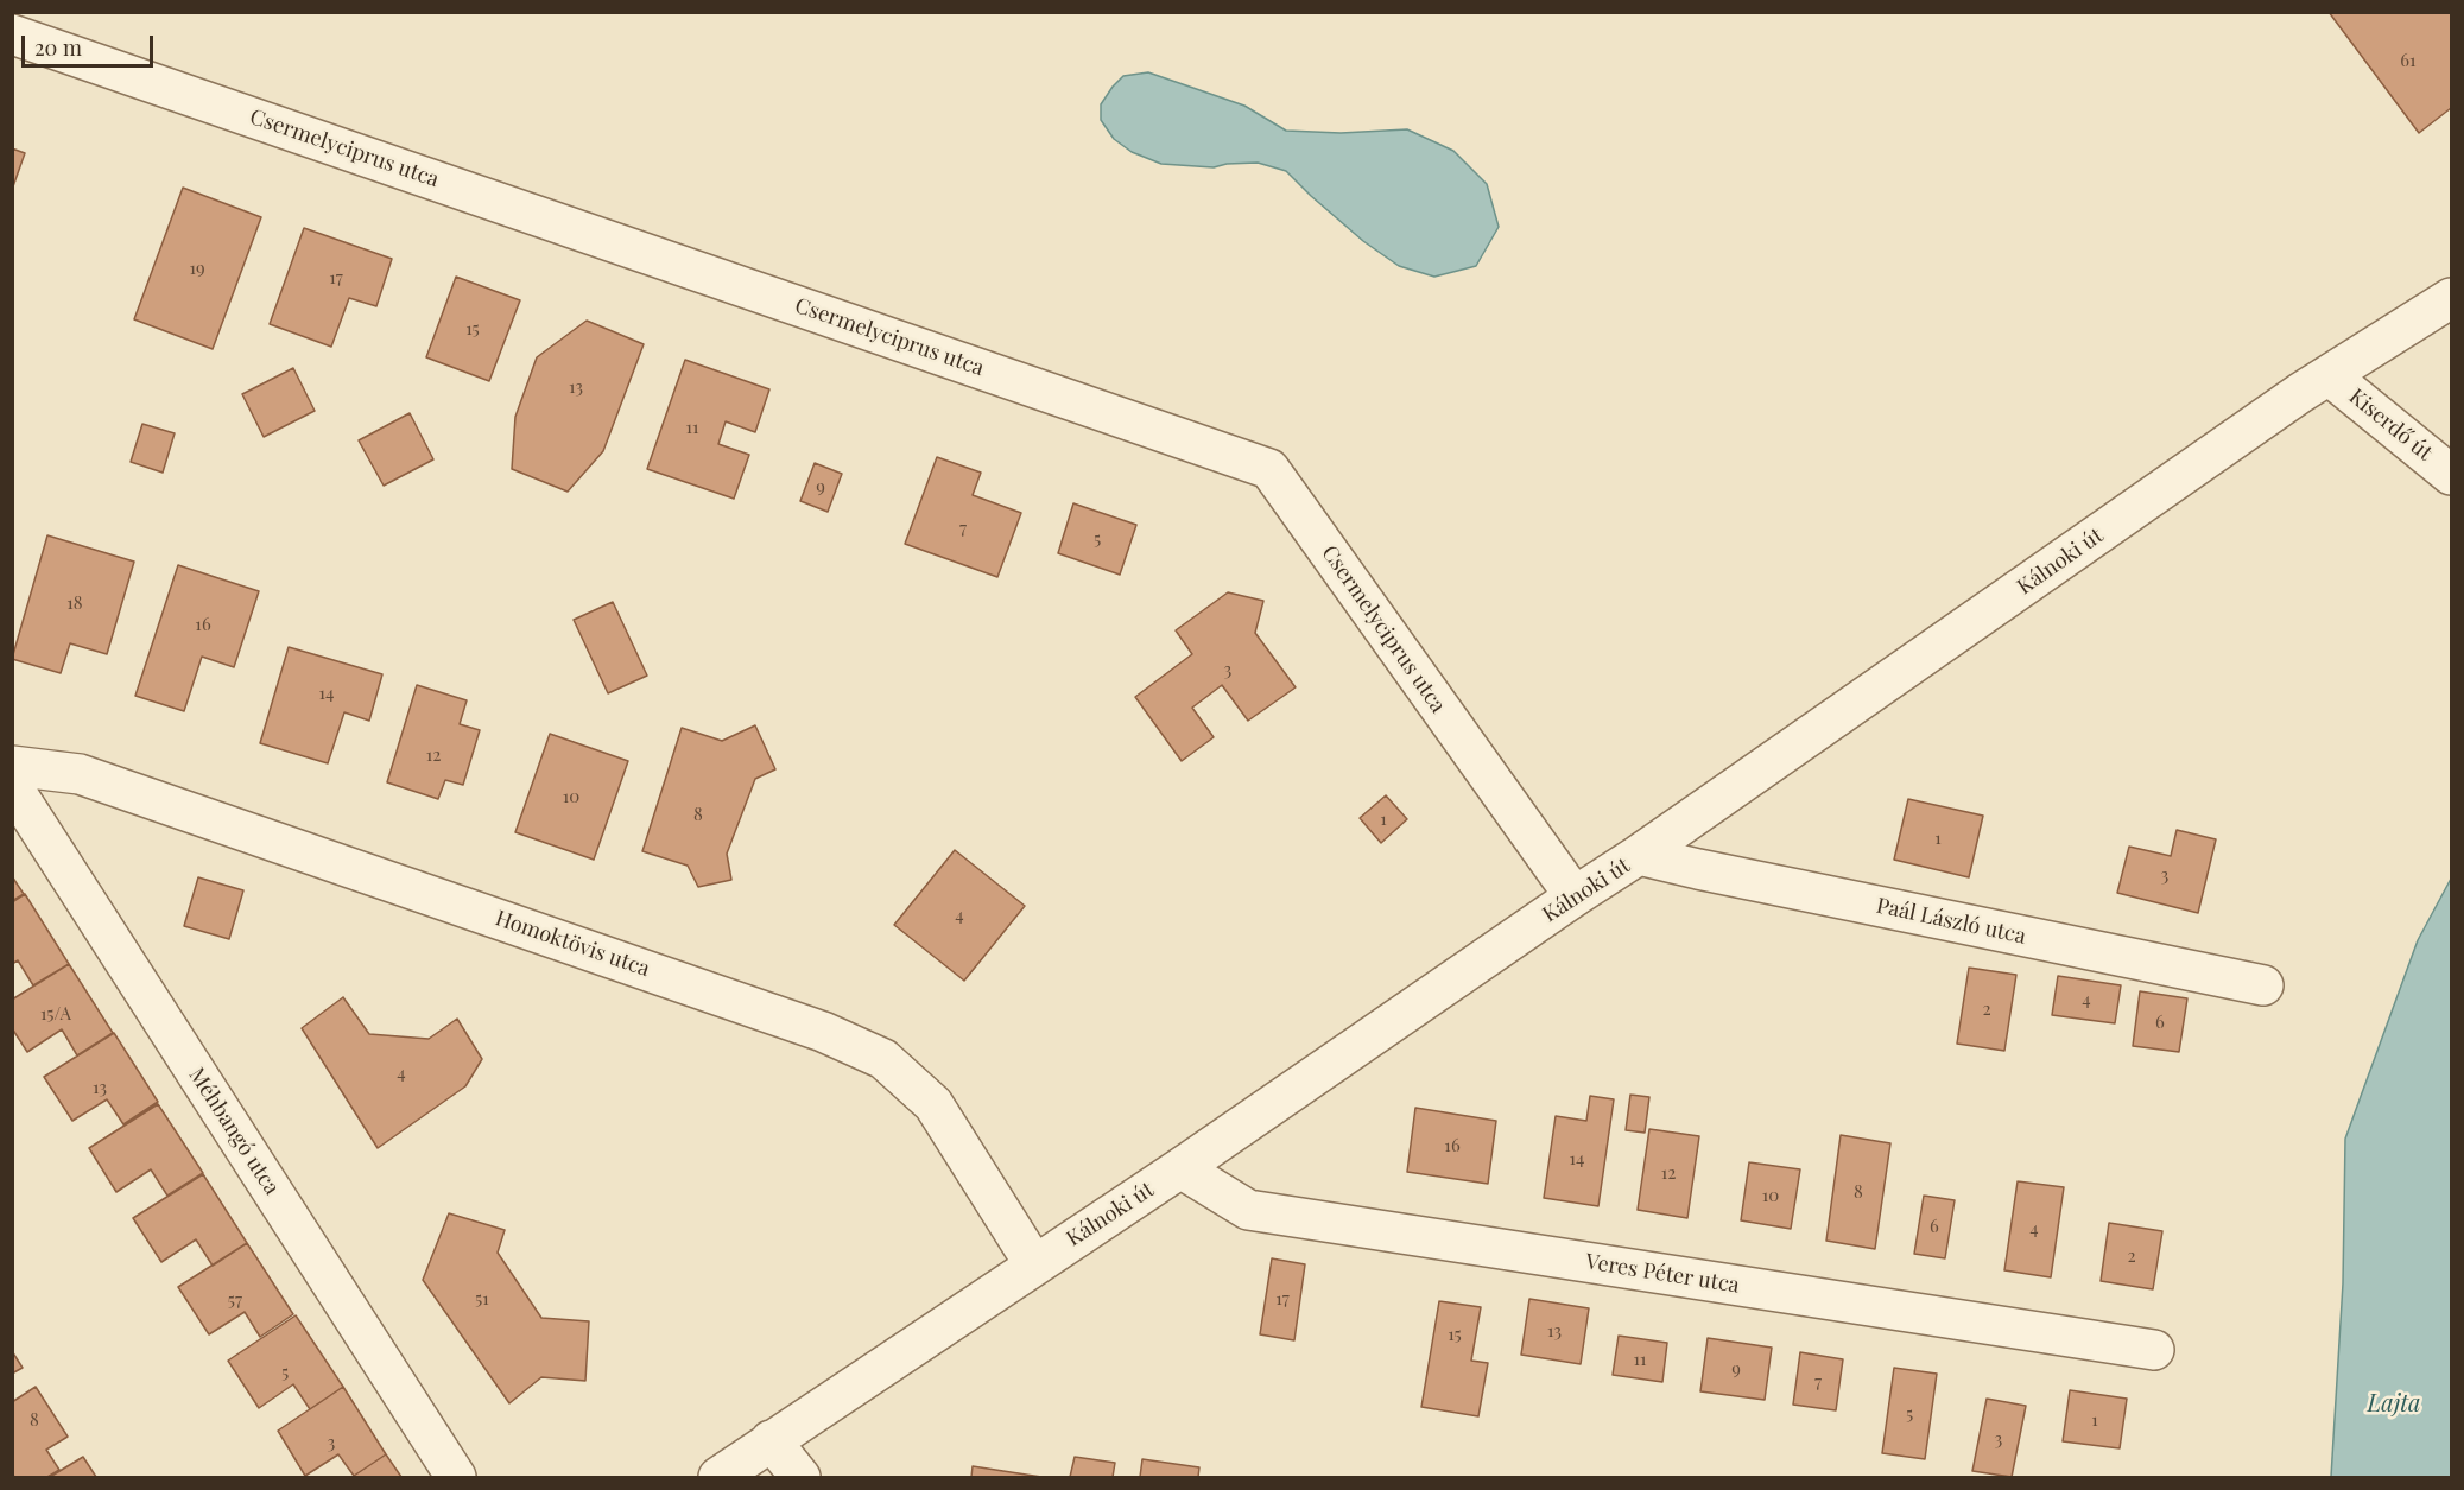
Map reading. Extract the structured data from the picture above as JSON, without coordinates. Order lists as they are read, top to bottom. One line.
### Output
{"streets":{"street":["Csermelyciprus utca","Kiserdő út","Kálnoki út","Paál László utca","Homoktövis utca","Méhbangó utca","Veres Péter utca"]},"crossings":[["Csermelyciprus utca","Kálnoki út"],["Kiserdő út","Kálnoki út"],["Kálnoki út","Paál László utca"],["Kálnoki út","Homoktövis utca"],["Kálnoki út","Veres Péter utca"]],"water":["Lajta"],"house_numbers":["61","19","17","15","13","11","9","7","5","18","16","3","14","12","10","8","1","1","3","4","4","2","15/A","6","4","13","16","14","12","8","10","6","4","2","51","17","57","13","15","11","9","5","7","5","8","1","3","3"],"scale_bar":"20 m"}
